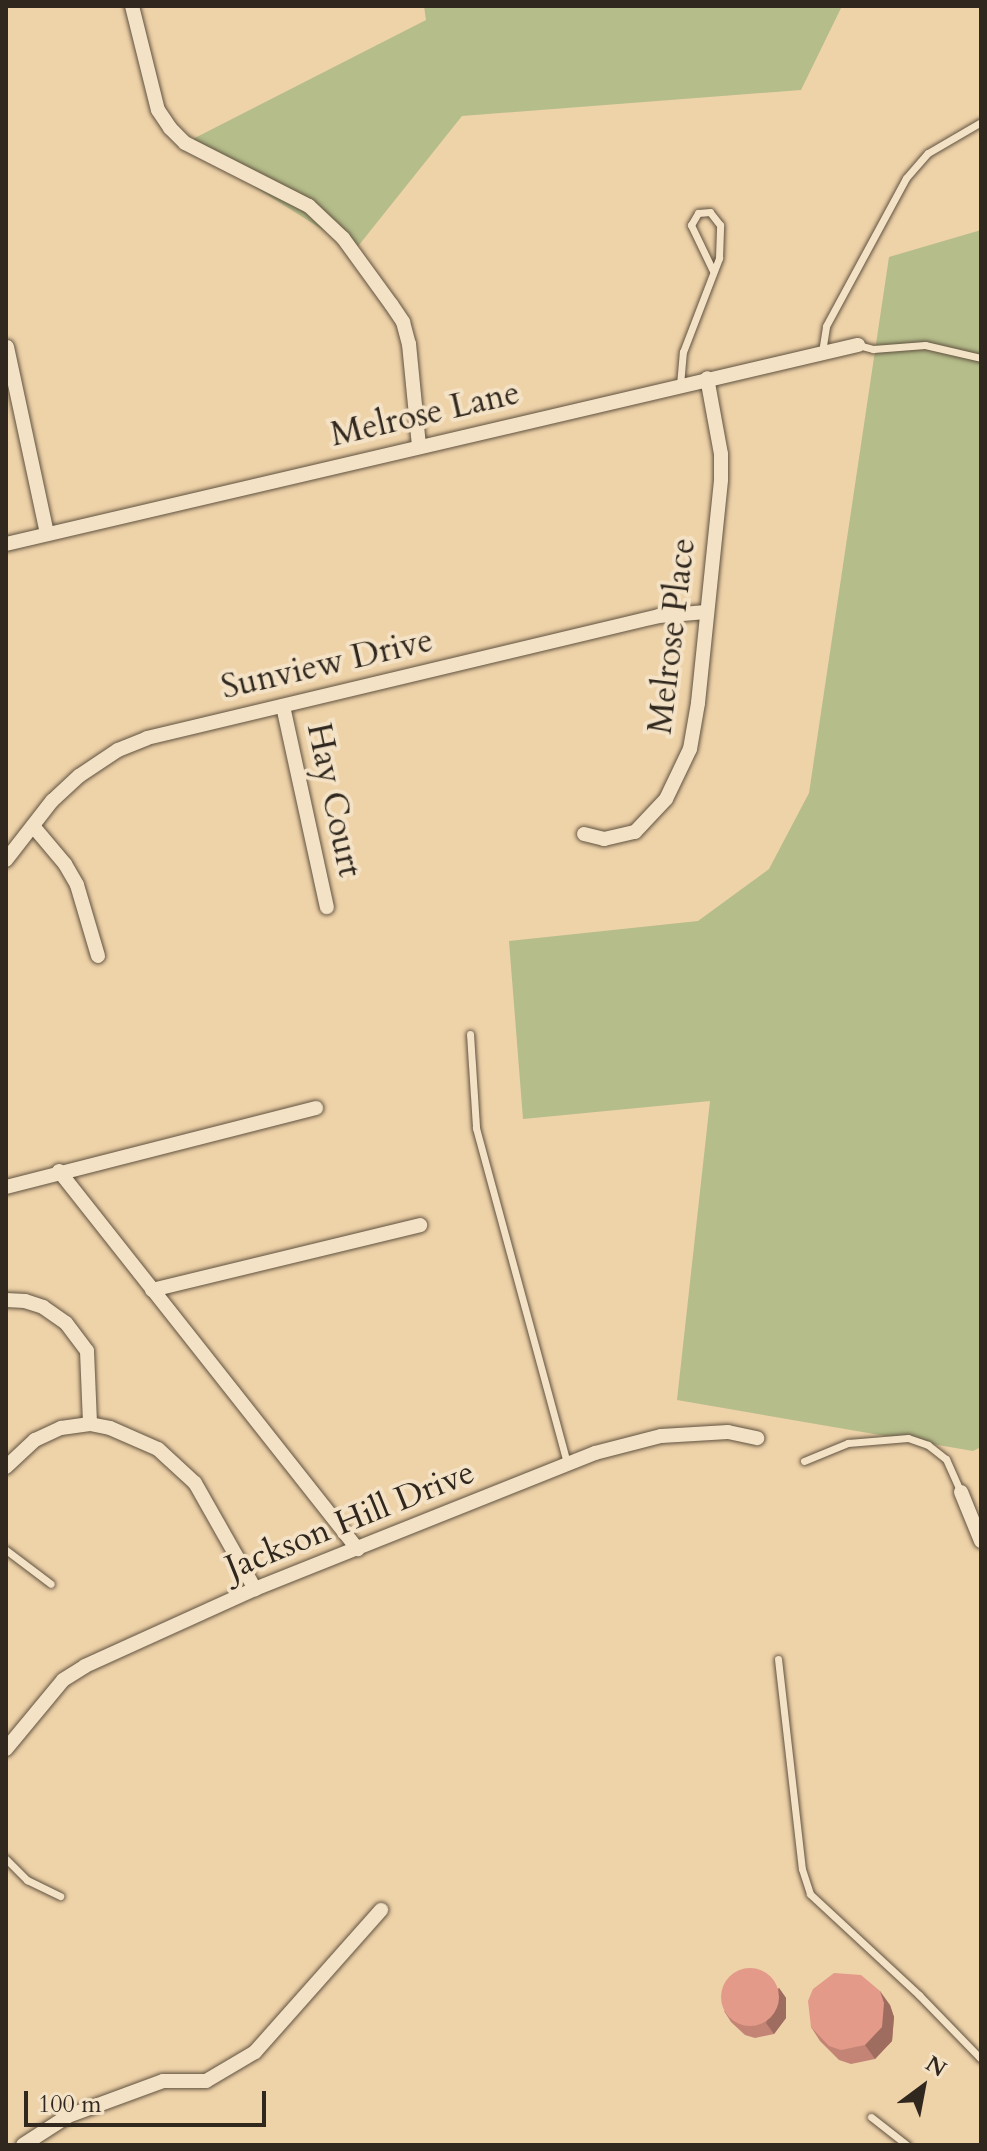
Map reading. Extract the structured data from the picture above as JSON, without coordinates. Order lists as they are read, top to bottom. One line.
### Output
{"streets":{"street":["Melrose Lane","Melrose Place","Sunview Drive","Hay Court","Jackson Hill Drive"]},"crossings":[["Melrose Lane","Melrose Place"],["Melrose Place","Sunview Drive"],["Sunview Drive","Hay Court"]],"scale_bar":"100 m","north":"top right"}
